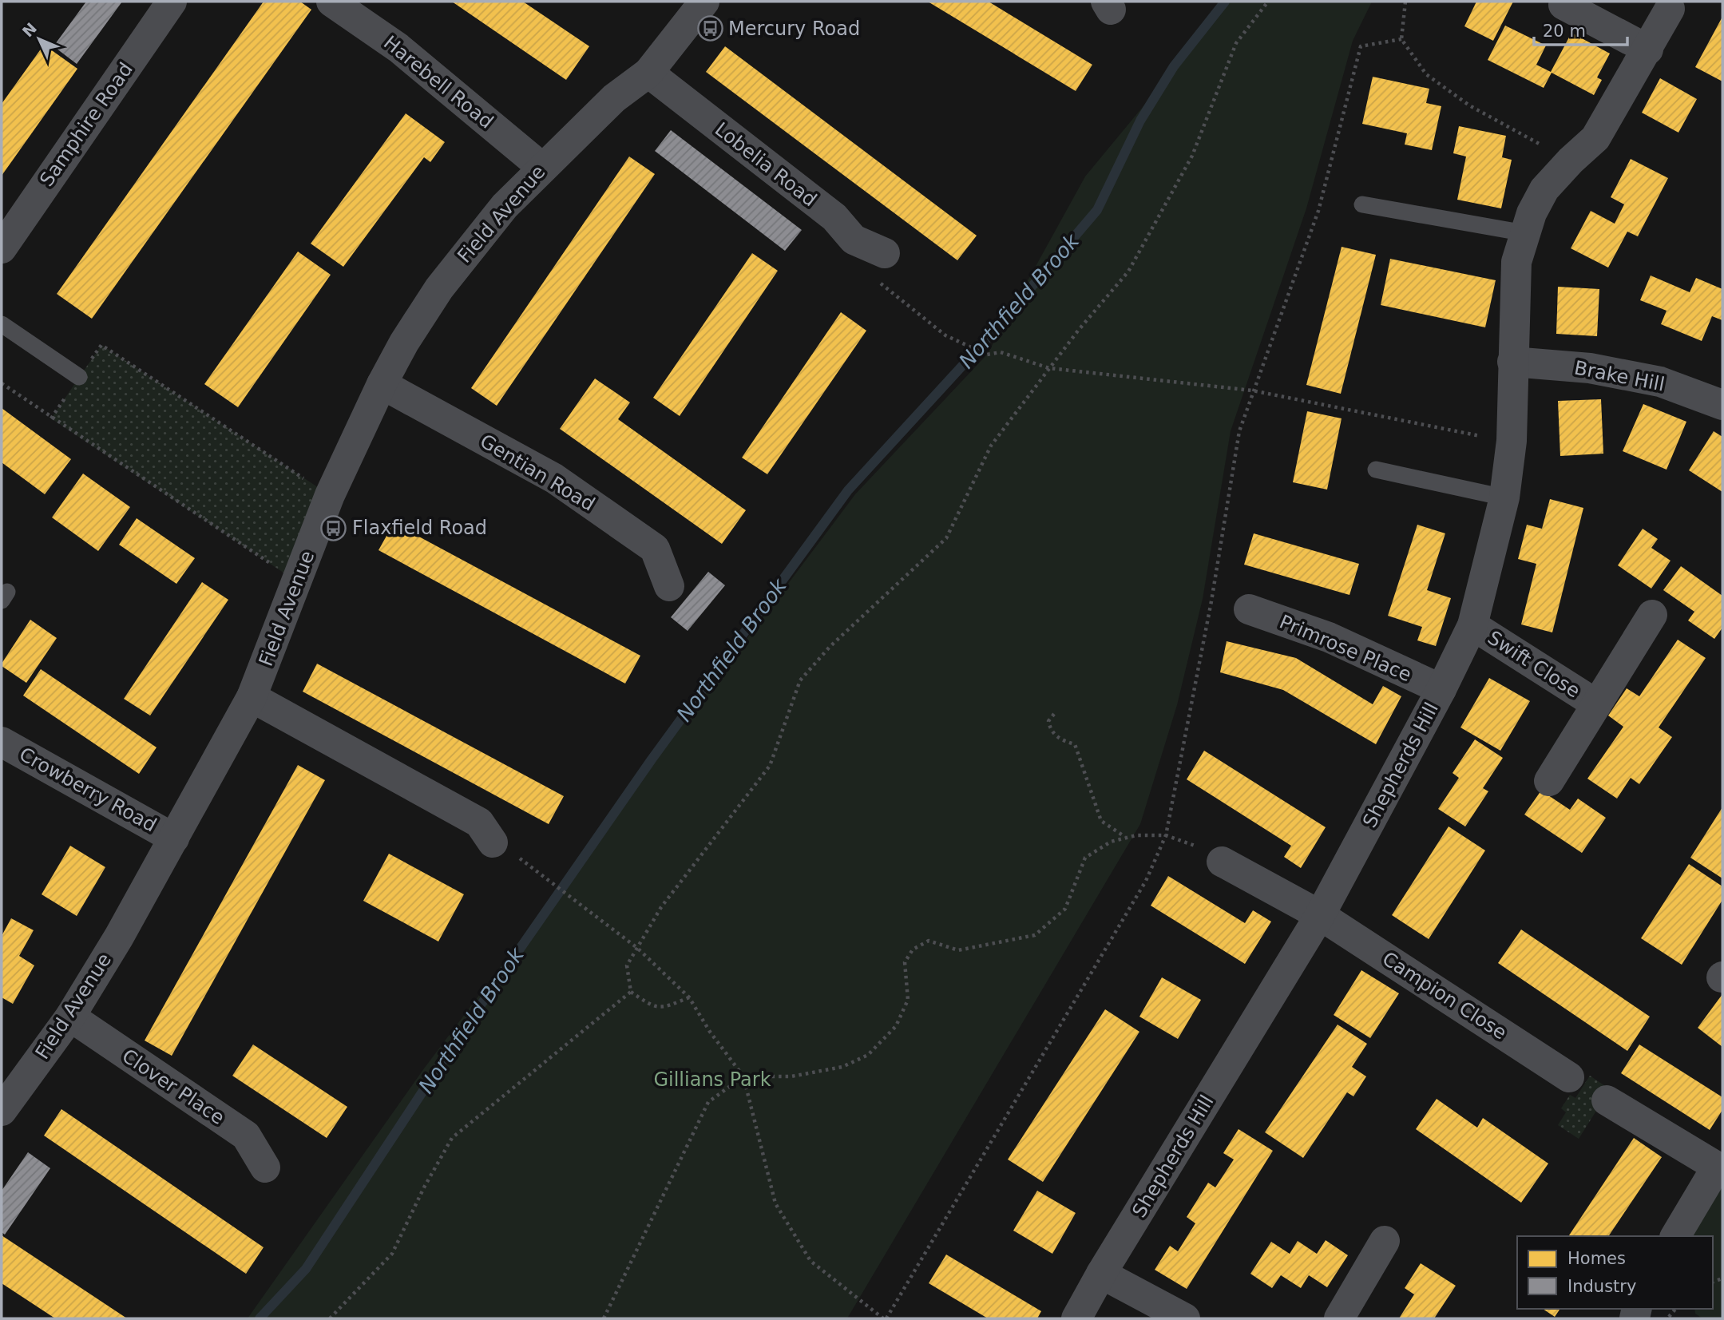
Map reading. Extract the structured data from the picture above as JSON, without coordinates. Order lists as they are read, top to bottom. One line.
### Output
{"streets":{"street":["Harebell Road","Samphire Road","Lobelia Road","Field Avenue","Brake Hill","Gentian Road","Primrose Place","Swift Close","Shepherds Hill","Crowberry Road","Campion Close","Clover Place"]},"crossings":[["Harebell Road","Field Avenue"],["Lobelia Road","Field Avenue"],["Field Avenue","Gentian Road"],["Field Avenue","Crowberry Road"],["Field Avenue","Clover Place"],["Brake Hill","Shepherds Hill"],["Primrose Place","Shepherds Hill"],["Swift Close","Shepherds Hill"],["Shepherds Hill","Campion Close"]],"water":["Northfield Brook"],"parks":["Gillians Park"],"places":{"bus stop":["Mercury Road","Flaxfield Road"]},"legend":["Homes","Industry"],"scale_bar":"20 m","north":"top left"}
